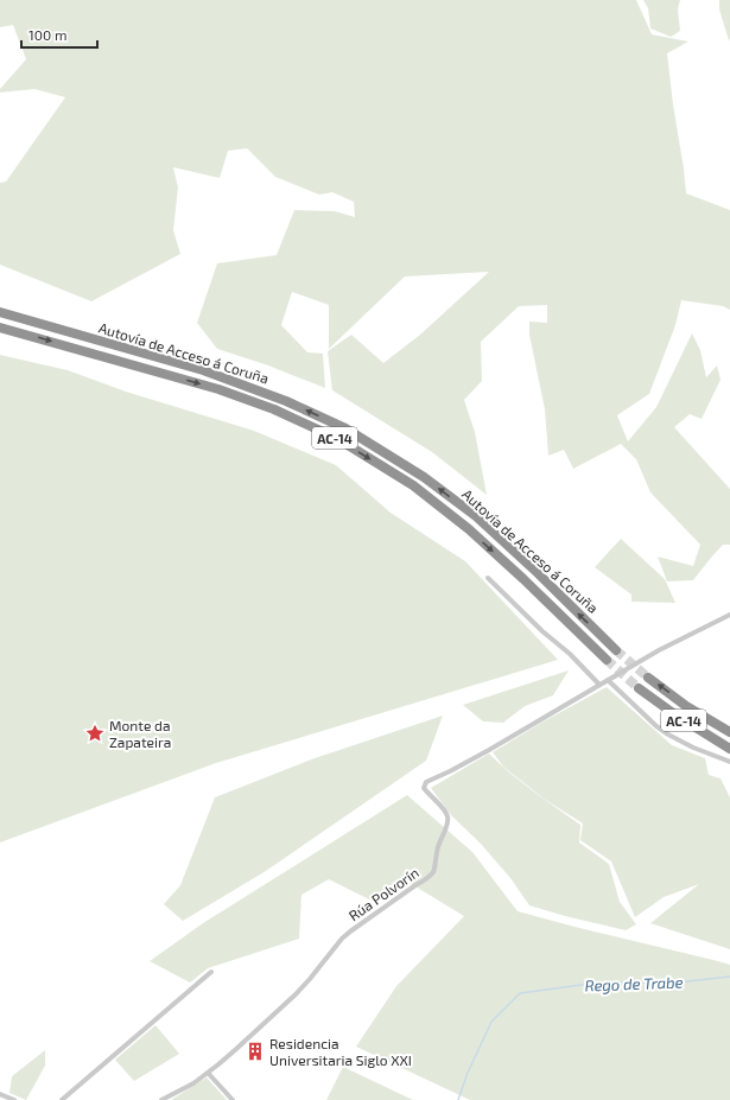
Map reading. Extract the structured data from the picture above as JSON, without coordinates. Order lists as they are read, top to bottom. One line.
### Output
{"streets":{"highway":["Autovía de Acceso á Coruña","AC-14"],"street":["Rúa Polvorín"]},"water":["Rego de Trabe"],"places":{"place":["Monte da Zapateira"],"building":["Residencia Universitaria Siglo XXI"]},"scale_bar":"100 m"}
